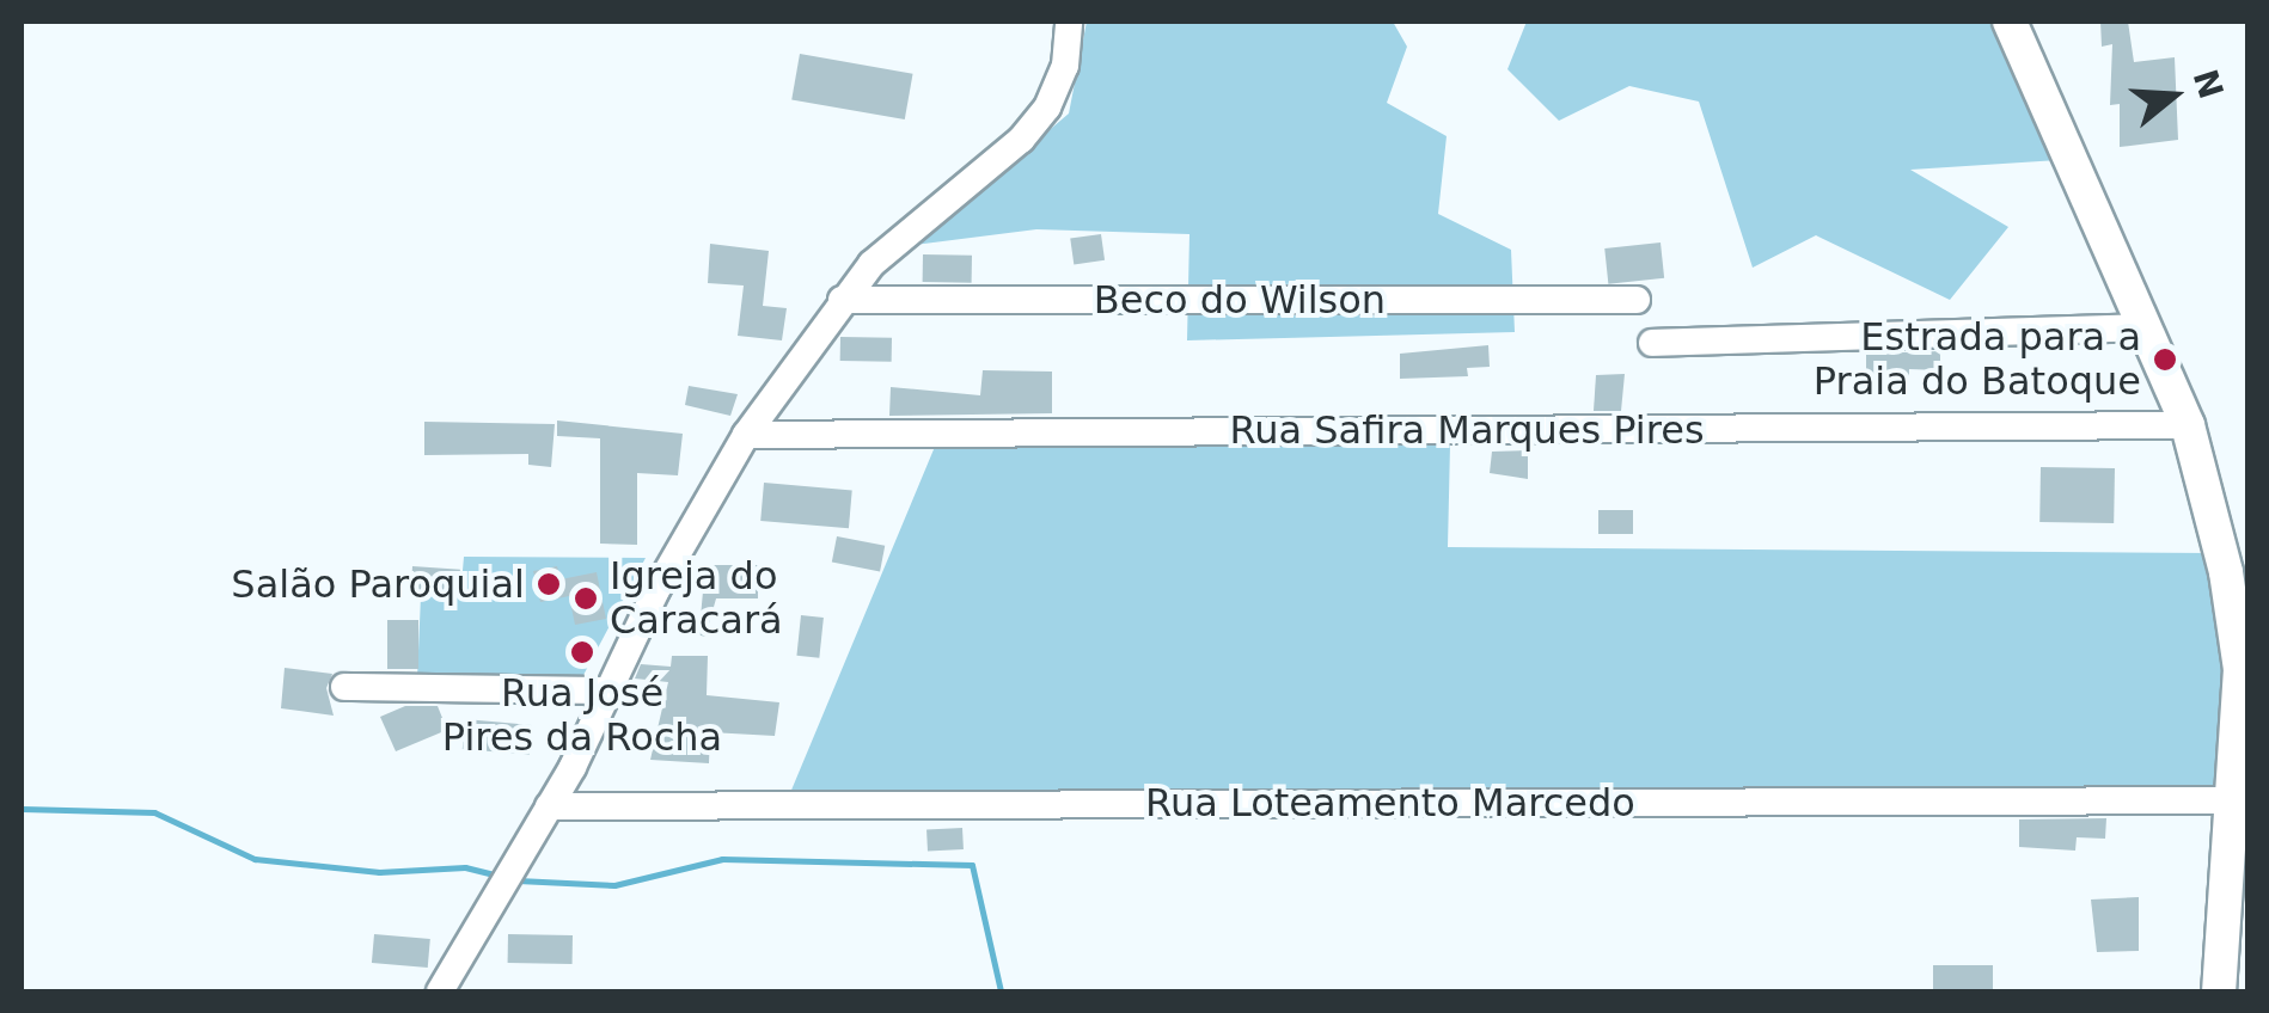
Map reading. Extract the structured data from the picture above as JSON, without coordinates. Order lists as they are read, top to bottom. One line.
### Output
{"streets":{"street":["Beco do Wilson","Rua Safira Marques Pires","Rua Loteamento Marcedo"]},"places":["Estrada para a Praia do Batoque","Salão Paroquial","Igreja do Caracará","Rua José Pires da Rocha"],"north":"right"}
